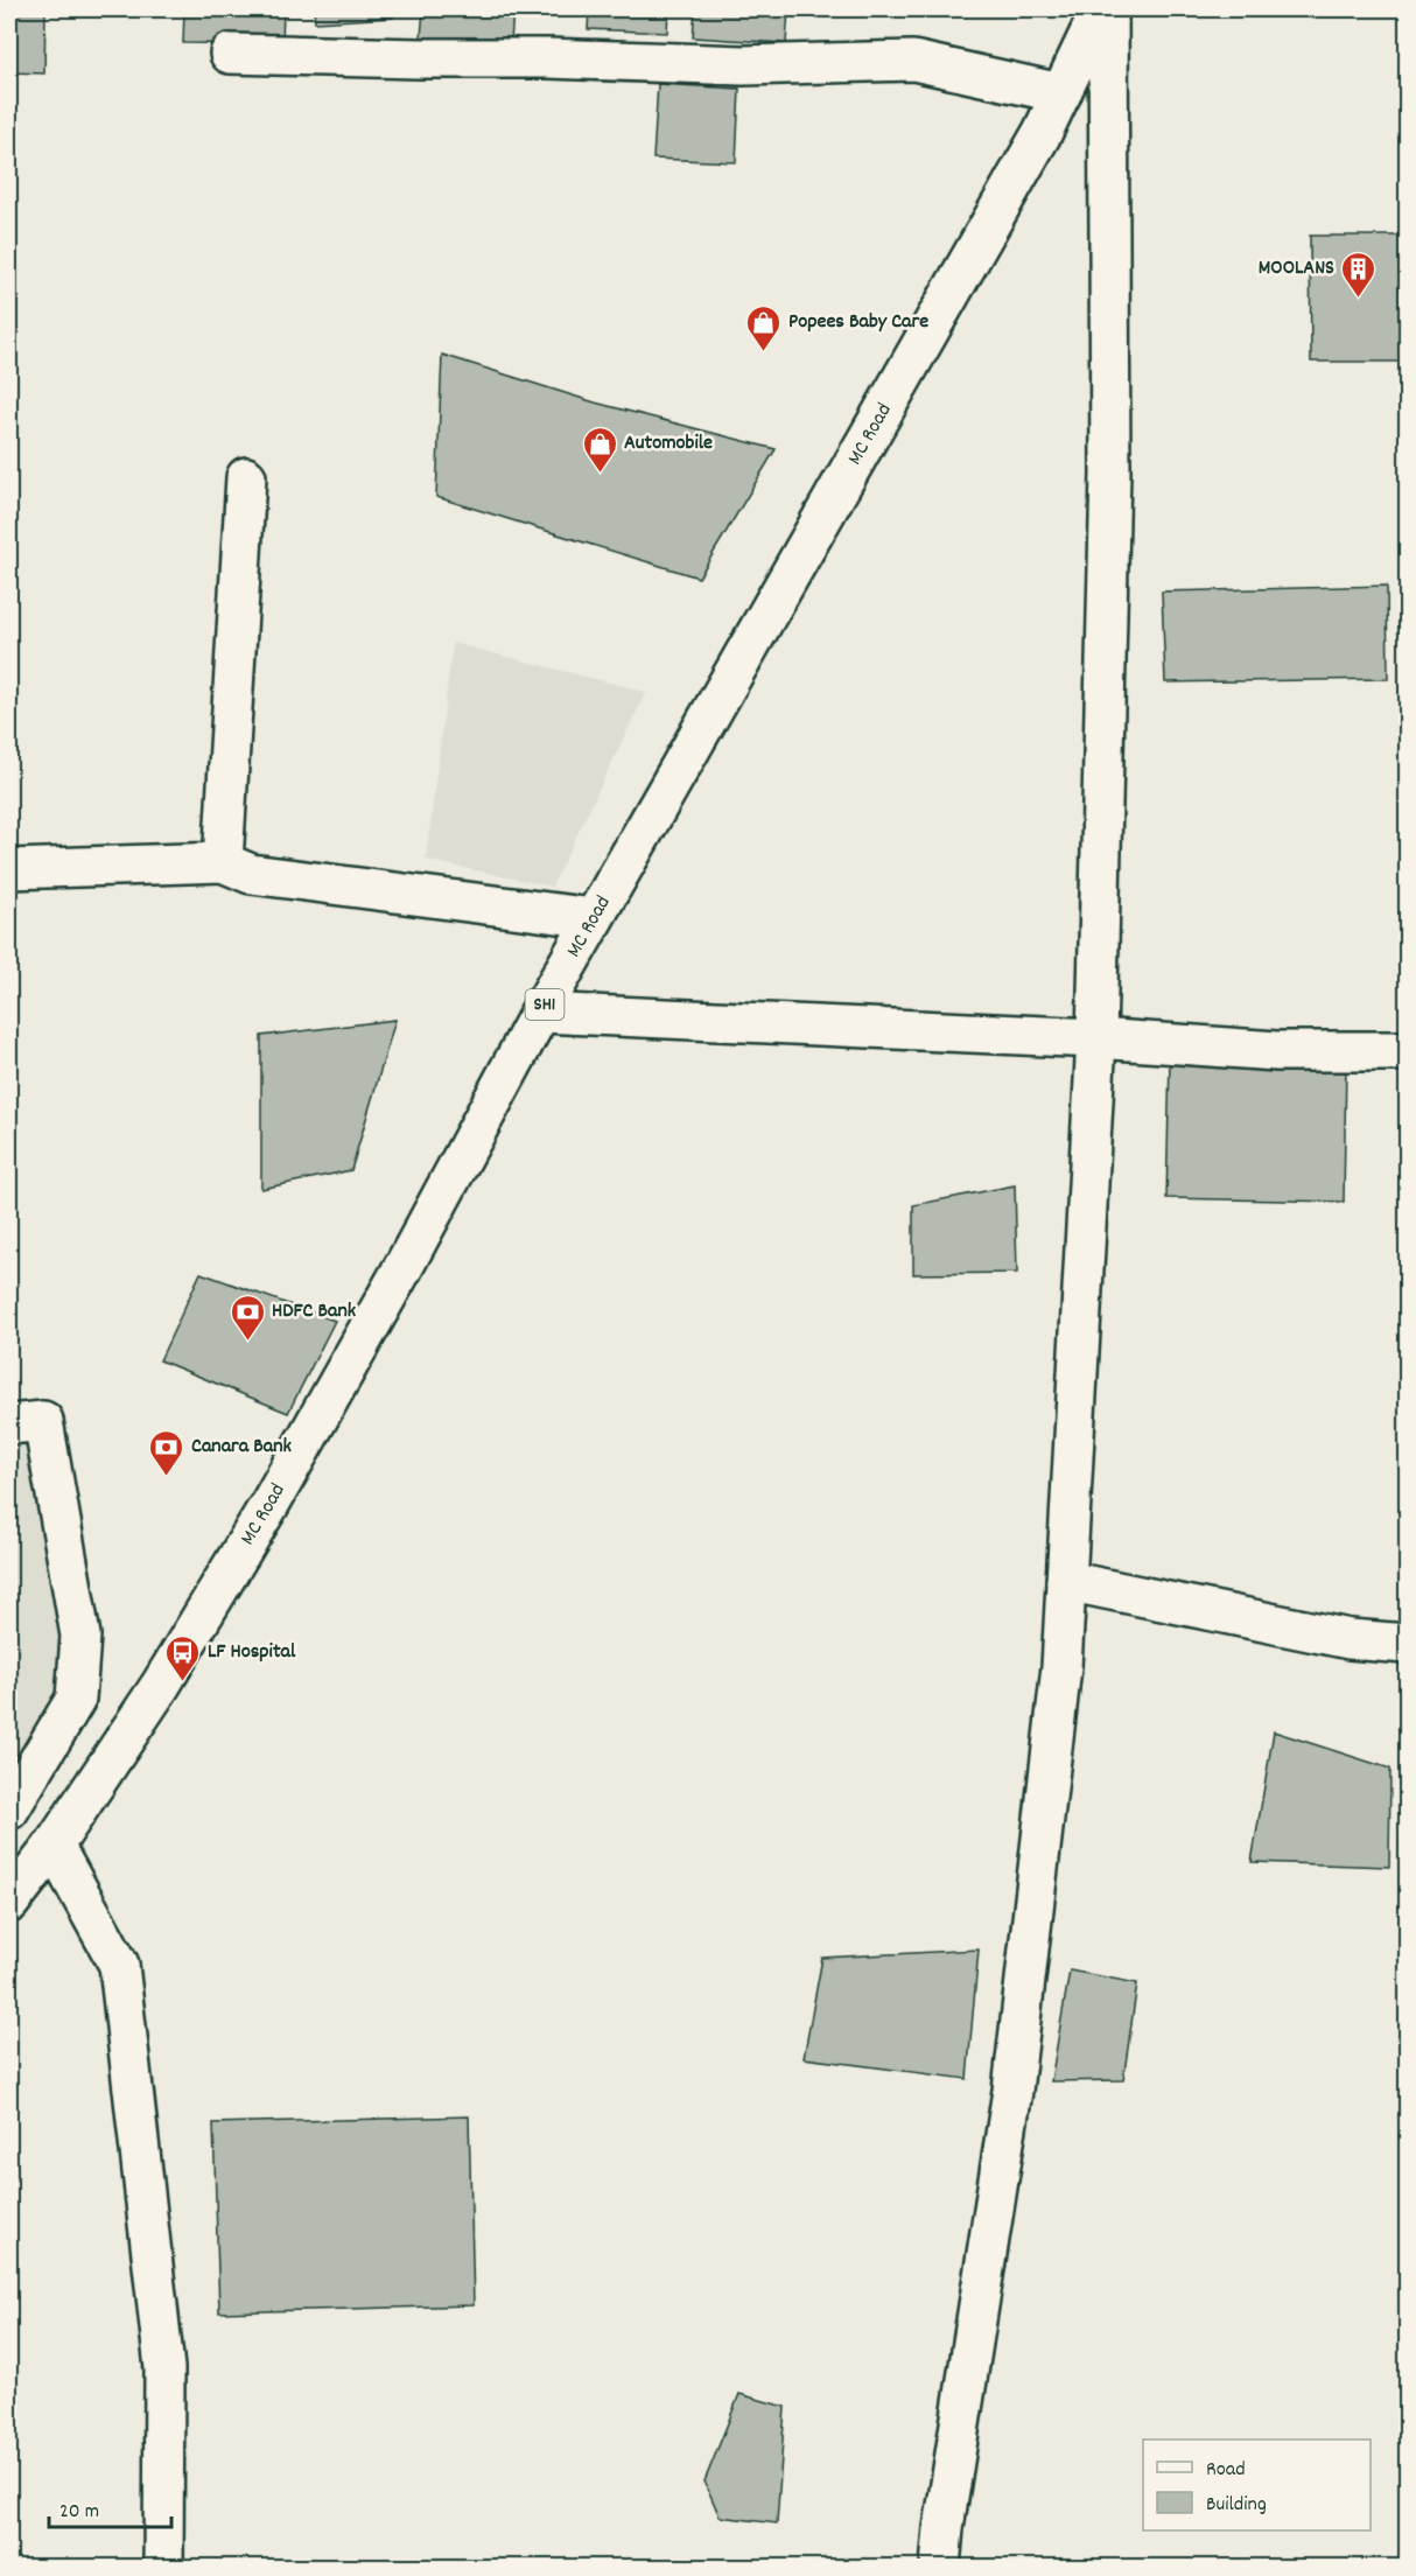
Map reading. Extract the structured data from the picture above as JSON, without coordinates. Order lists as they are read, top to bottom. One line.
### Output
{"streets":{"main road":["MC Road","SH1"]},"places":{"building":["MOOLANS"],"shop":["Popees Baby Care","Automobile"],"bank":["HDFC Bank","Canara Bank"],"bus stop":["LF Hospital"]},"legend":["Road","Building"],"scale_bar":"20 m"}
